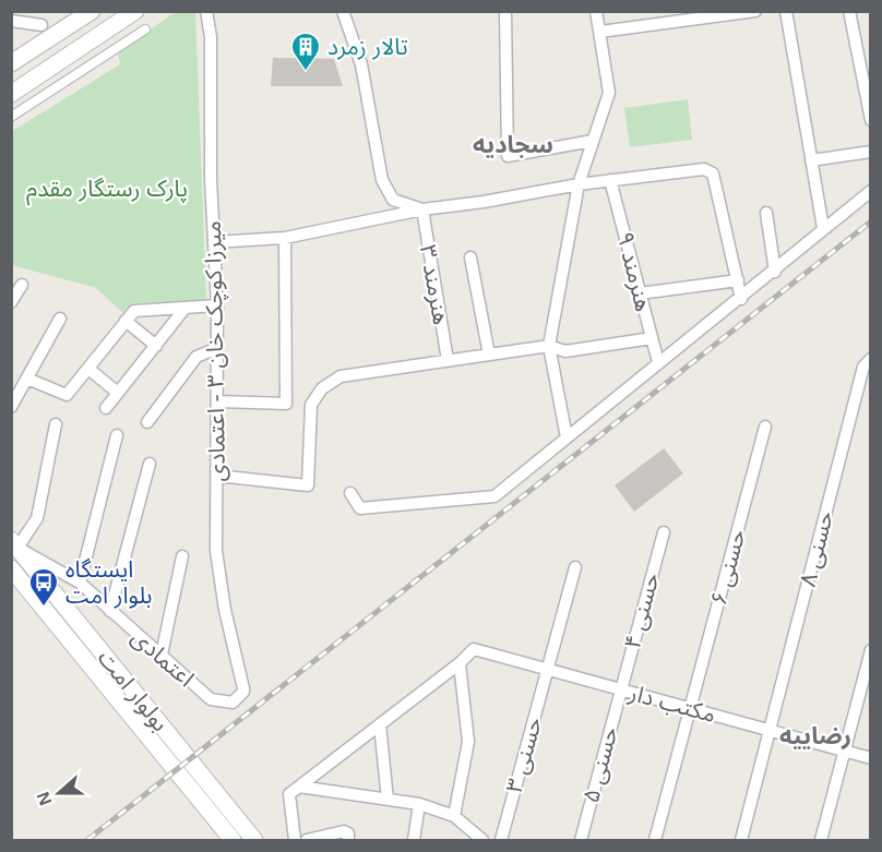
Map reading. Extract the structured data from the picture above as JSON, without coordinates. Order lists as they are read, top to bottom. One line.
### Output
{"streets":{"main road":["بولوار امت"],"street":["هنرمند ۹","هنرمند ۳","میرزا کوچک خان ۳ - اعتمادی","حسنی ۸","حسنی ۶","حسنی ۴","اعتمادی","مکتب دار","حسنی ۳","حسنی ۵"]},"crossings":[["میرزا کوچک خان ۳ - اعتمادی","اعتمادی"],["حسنی ۸","مکتب دار"],["حسنی ۶","مکتب دار"],["حسنی ۴","مکتب دار"],["حسنی ۴","حسنی ۵"],["اعتمادی","بولوار امت"],["مکتب دار","حسنی ۳"],["مکتب دار","حسنی ۵"]],"districts":["سجادیه","رضاییه"],"parks":["پارک رستگار مقدم"],"places":{"building":["تالار زمرد"],"bus stop":["ایستگاه بلوار امت"]},"north":"left"}
